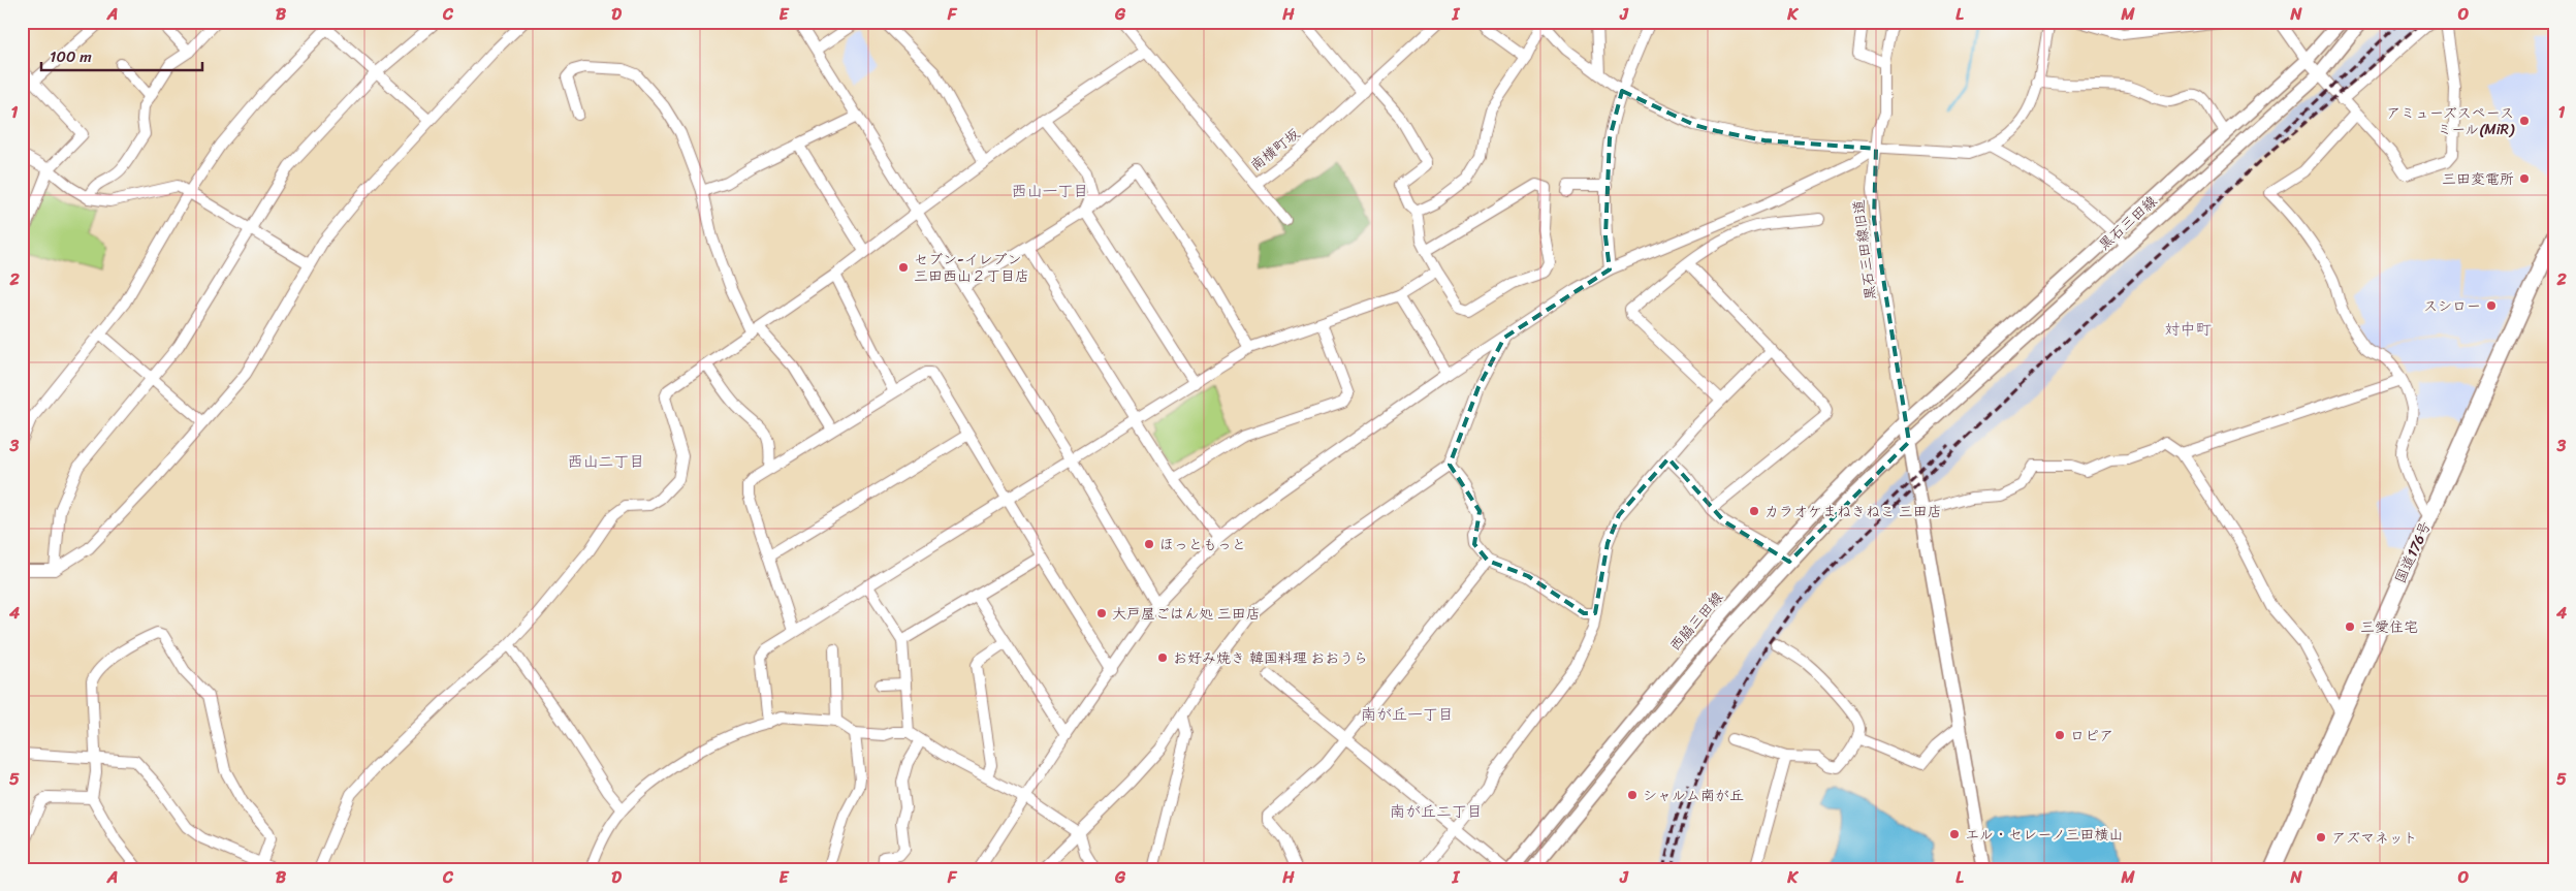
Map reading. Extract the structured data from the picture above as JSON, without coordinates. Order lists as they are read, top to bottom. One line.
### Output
{"streets":{"highway":["国道176号"],"main road":["黒石三田線","西脇三田線"],"street":["南横町坂","黒石三田線旧道"]},"crossings":[["黒石三田線","黒石三田線旧道"],["黒石三田線","西脇三田線"],["黒石三田線旧道","西脇三田線"]],"districts":["西山一丁目","対中町","西山二丁目","南が丘一丁目","南が丘二丁目"],"places":["アミューズスペース ミール(MiR)","三田変電所","セブン-イレブン 三田西山２丁目店","スシロー","カラオケまねきねこ 三田店","ほっともっと","大戸屋ごはん処 三田店","三愛住宅","お好み焼き 韓国料理 おおうら","ロピア","シャルム南が丘","エル・セレーノ三田横山","アズマネット"],"scale_bar":"100 m","grid":{"columns":["A","B","C","D","E","F","G","H","I","J","K","L","M","N","O"],"rows":["1","2","3","4","5"]}}
